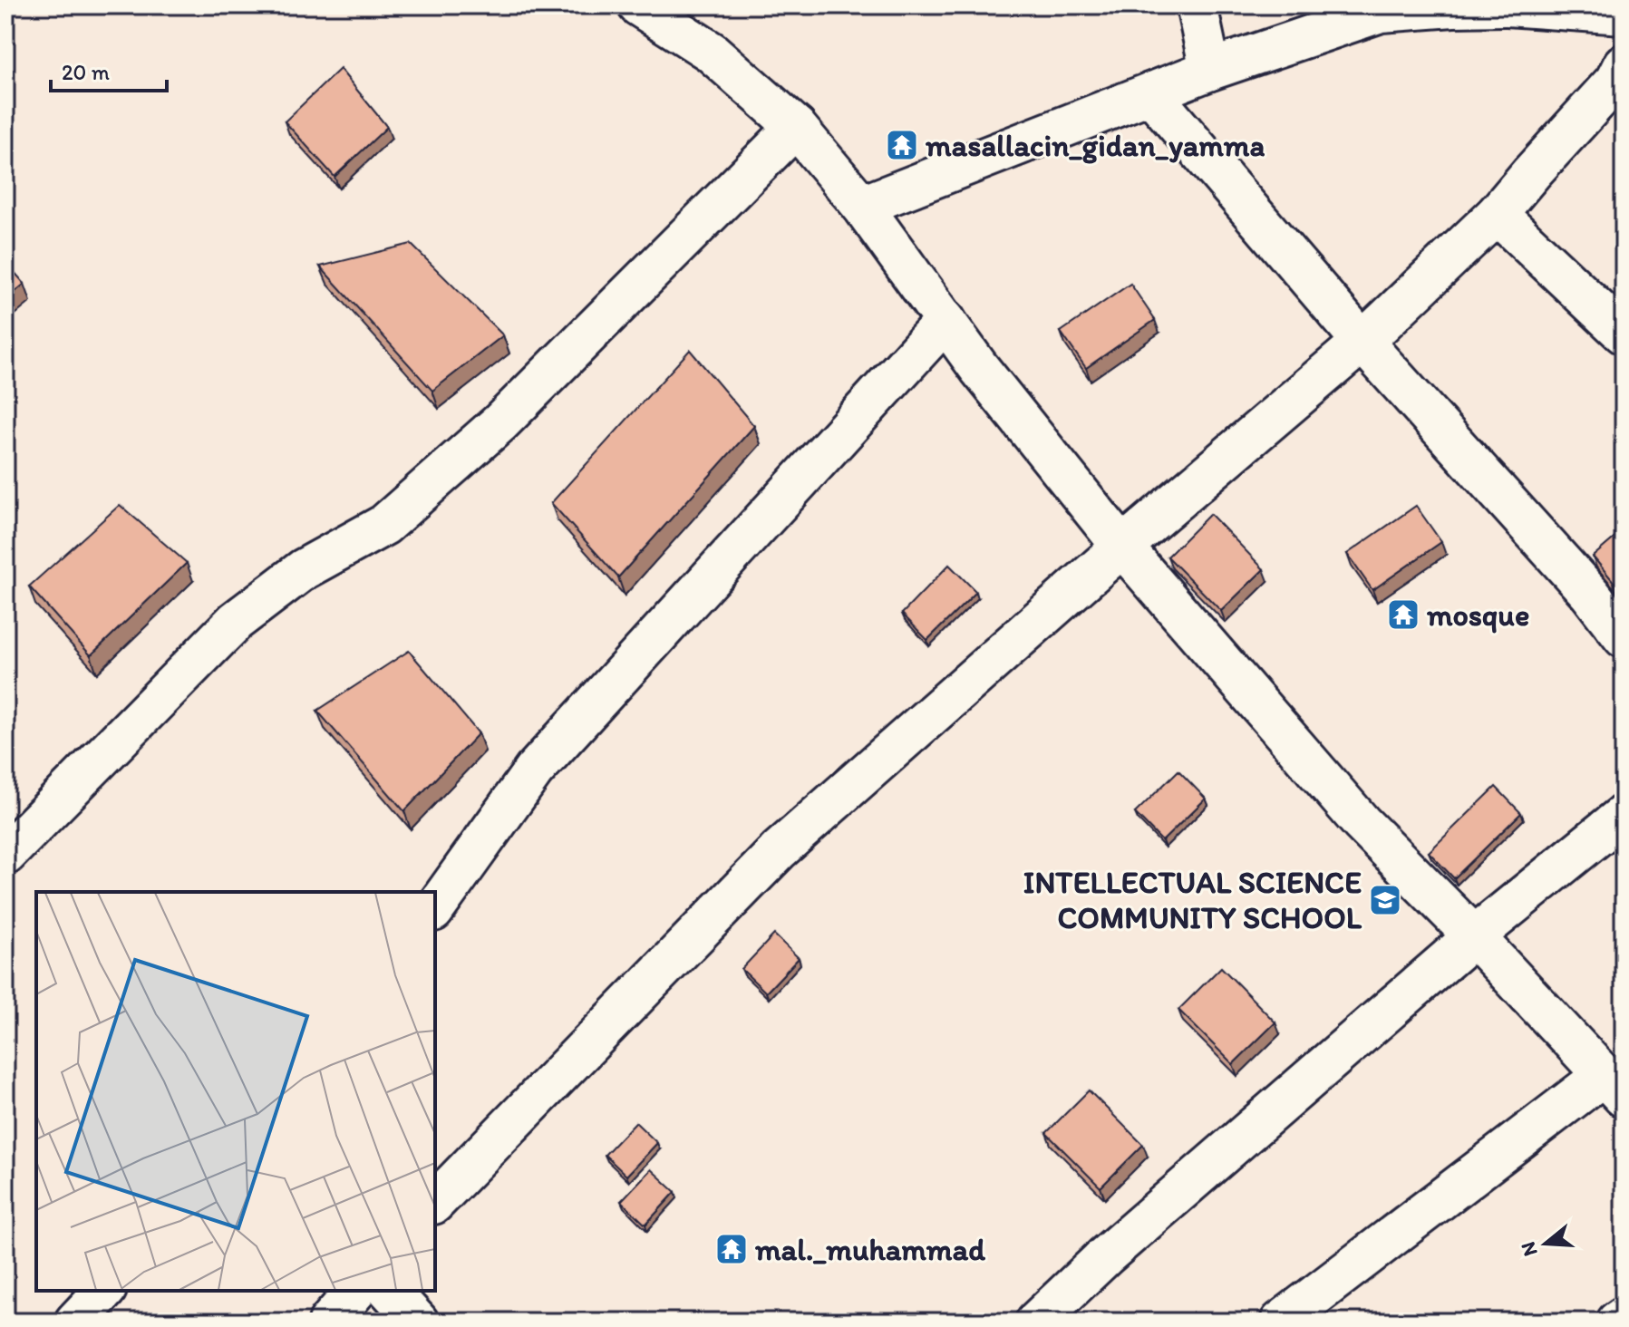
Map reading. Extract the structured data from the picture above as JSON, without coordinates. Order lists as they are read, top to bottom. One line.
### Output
{"places":{"temple":["masallacin_gidan_yamma","mosque","mal._muhammad"],"school or university":["INTELLECTUAL SCIENCE COMMUNITY SCHOOL"]},"scale_bar":"20 m","north":"left"}
